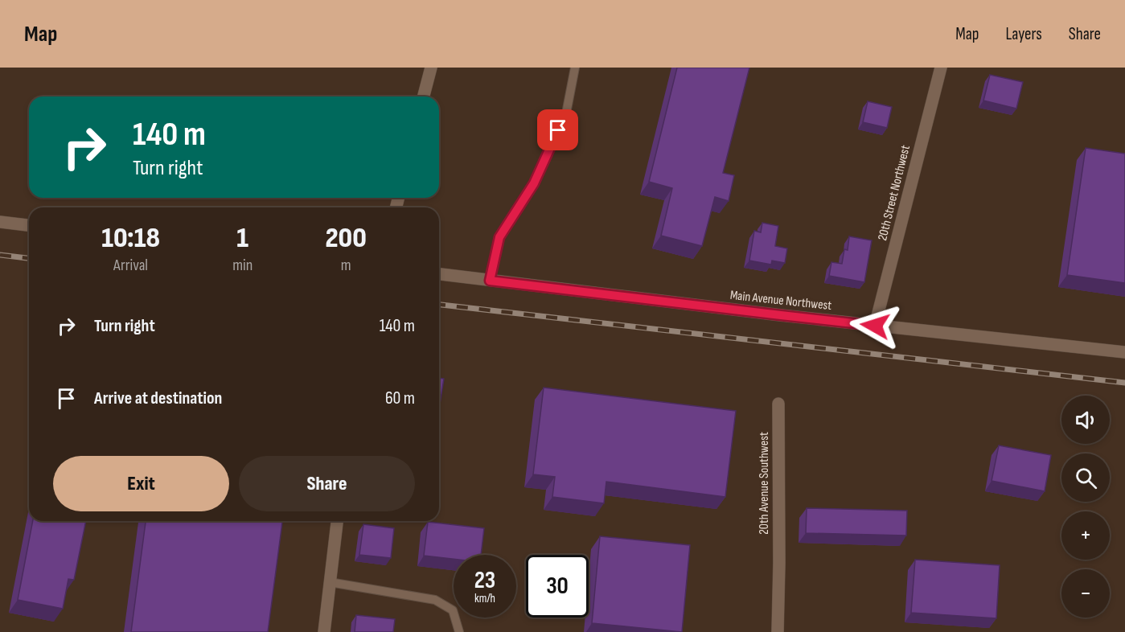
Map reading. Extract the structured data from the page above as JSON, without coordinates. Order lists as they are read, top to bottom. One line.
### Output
{"streets":{"street":["20th Street Northwest","Main Avenue Northwest","20th Avenue Southwest"]},"crossings":[["20th Street Northwest","Main Avenue Northwest"]],"page":{"header":"Map","nav":["Map","Layers","Share"],"turn":["140 m","Turn right"],"eta":["10:18","Arrival","1","min","200","m"],"list":[{"name":"Turn right","value":"140 m"},{"name":"Arrive at destination","value":"60 m"}],"map_buttons":["+","−"],"buttons":["Exit","Share"],"speed":"23 km/h","limit":"30"}}
